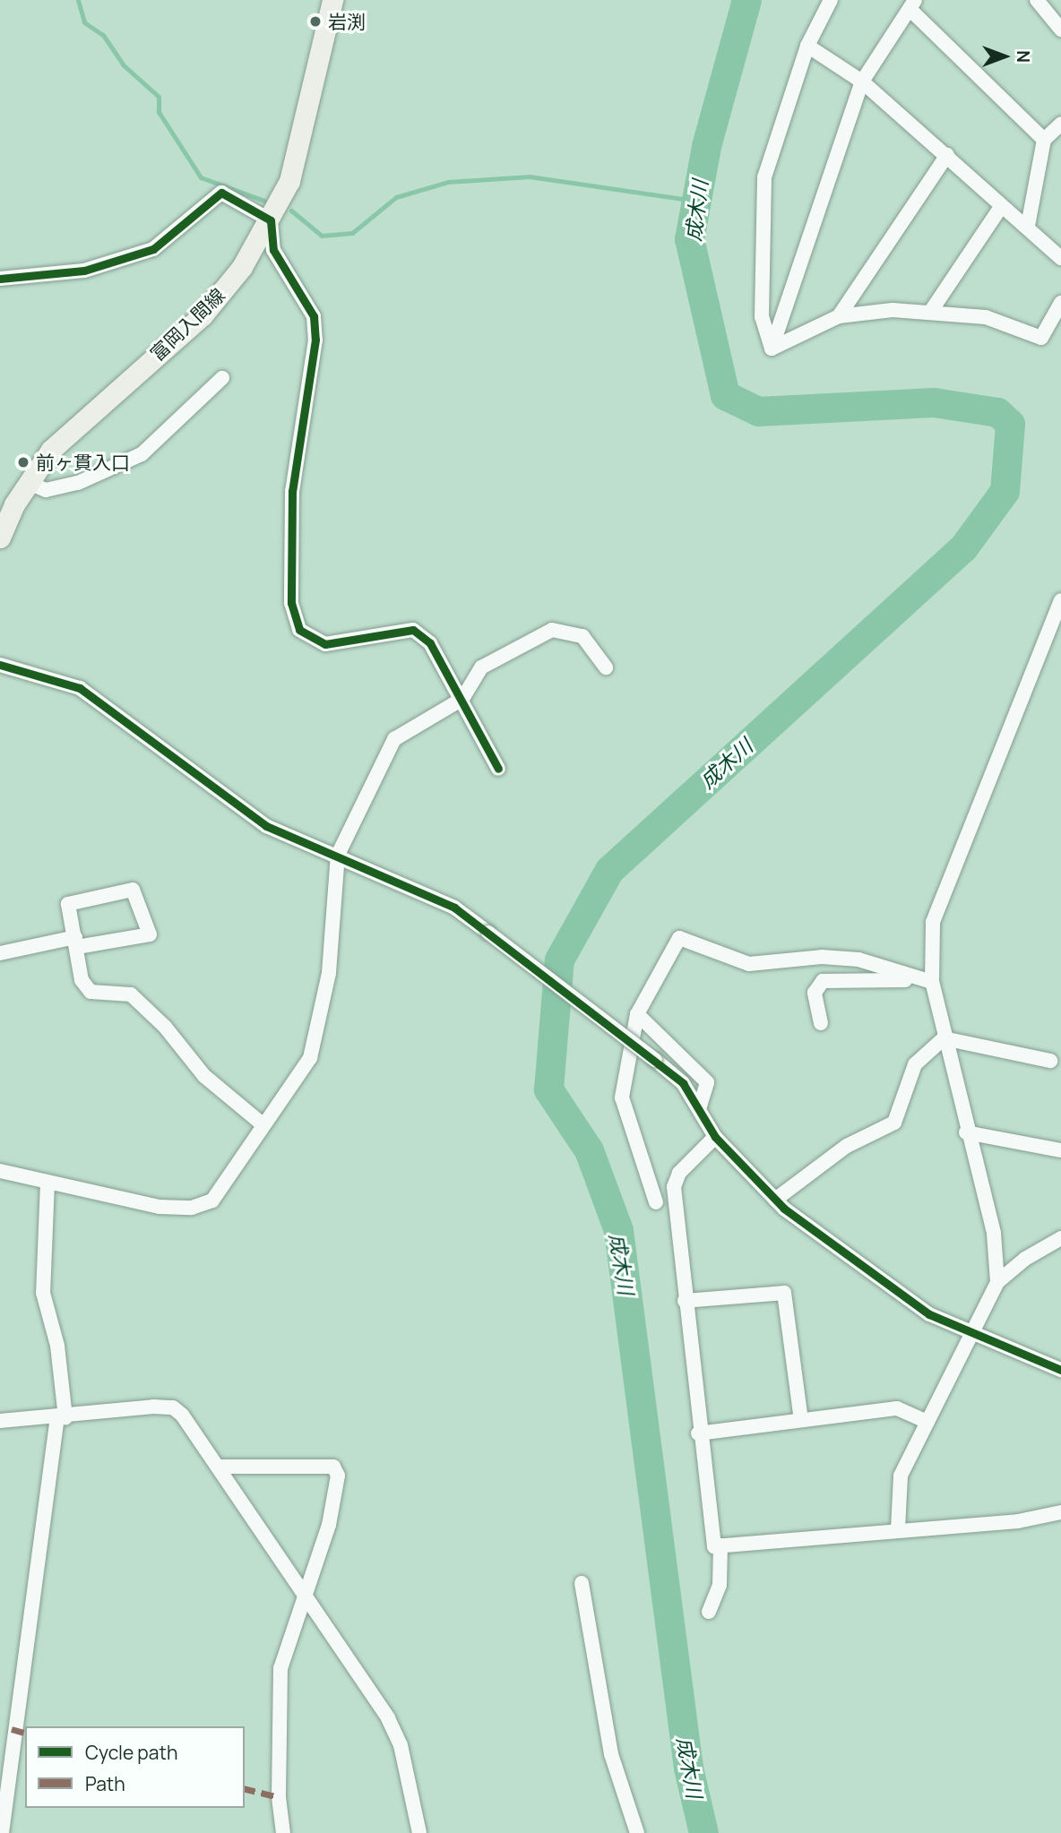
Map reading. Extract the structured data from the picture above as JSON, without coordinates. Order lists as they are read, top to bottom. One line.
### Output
{"streets":{"main road":["富岡入間線"]},"water":["成木川"],"places":["岩渕","前ヶ貫入口"],"legend":["Cycle path","Path"],"north":"right"}
